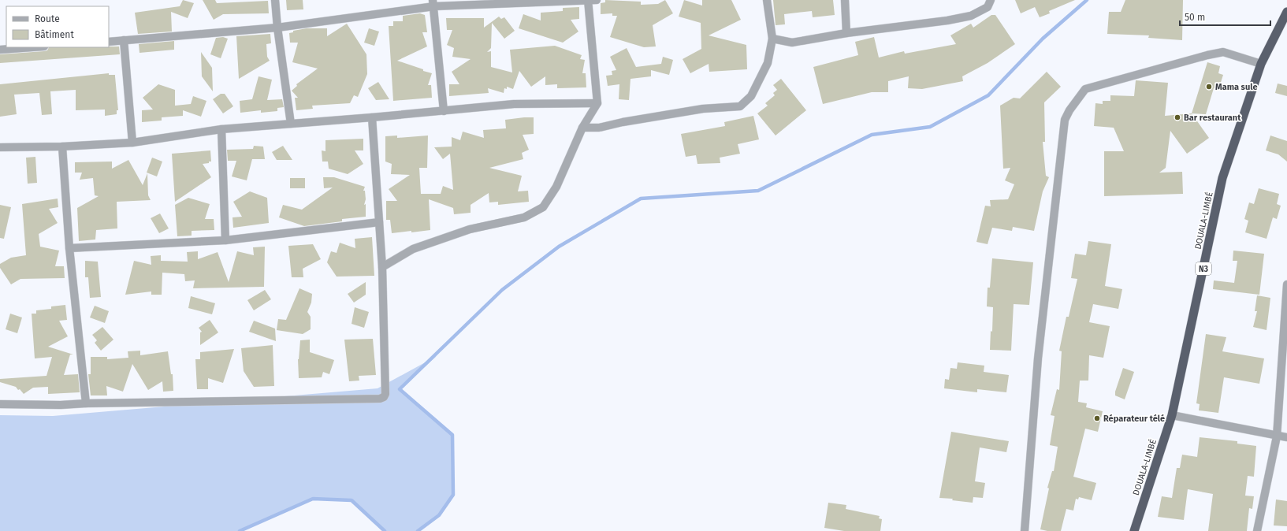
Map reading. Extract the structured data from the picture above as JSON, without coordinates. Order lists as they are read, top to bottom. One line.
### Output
{"streets":{"highway":["DOUALA-LIMBÉ","N3"]},"places":["Mama sule","Bar restaurant","Réparateur télé"],"legend":["Route","Bâtiment"],"scale_bar":"50 m"}
